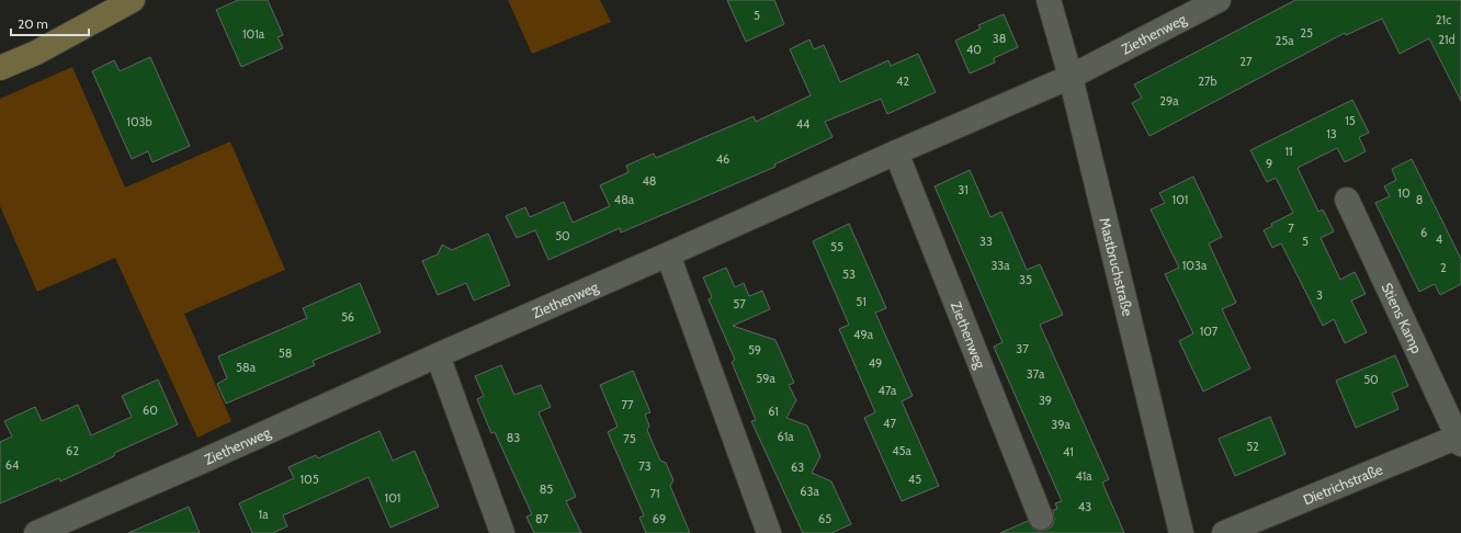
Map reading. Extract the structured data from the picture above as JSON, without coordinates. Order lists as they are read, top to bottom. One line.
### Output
{"streets":{"street":["Ziethenweg","Mastbruchstraße","Stiens Kamp","Dietrichstraße"]},"crossings":[["Ziethenweg","Mastbruchstraße"],["Stiens Kamp","Dietrichstraße"]],"house_numbers":["5","21c","25","101a","38","21d","25a","40","27","42","27b","29a","15","103b","44","13","11","46","9","48","31","10","48a","101","8","7","6","50","4","33","5","55","33a","103a","2","53","35","3","51","57","56","107","49a","37","59","58","49","58a","37a","59a","50","47a","39","77","60","61","47","39a","61a","83","75","52","62","45a","41","64","73","63","41a","105","45","85","63a","71","101","43","1a","87","69","65"],"scale_bar":"20 m"}
